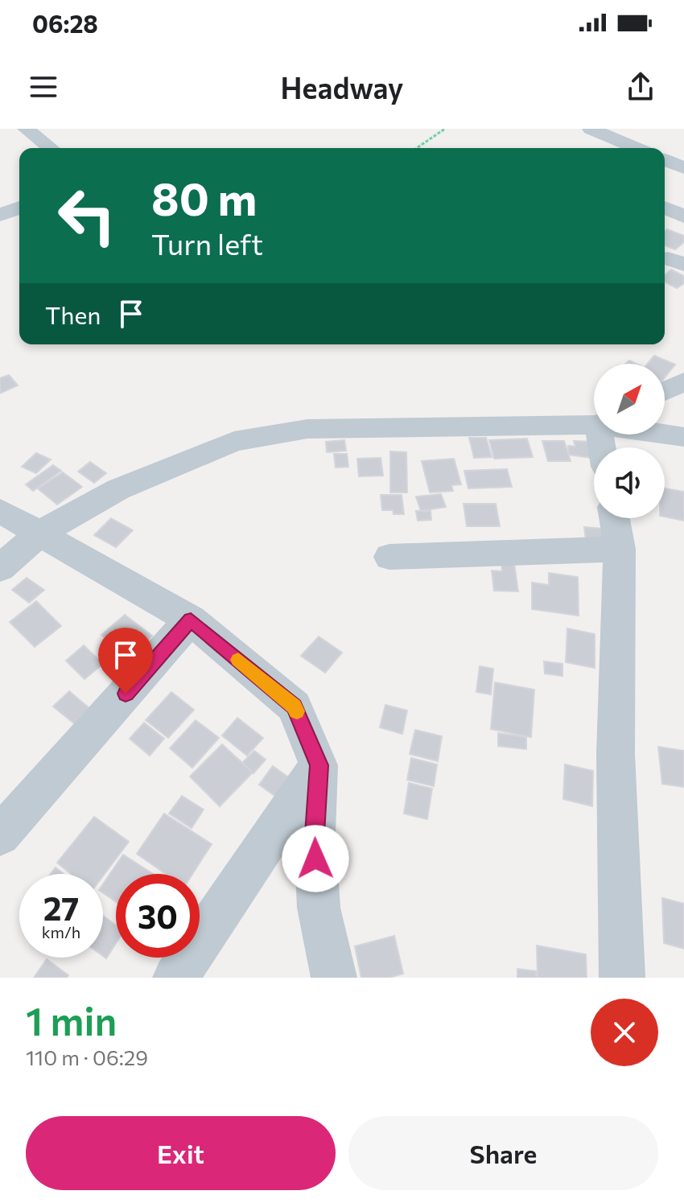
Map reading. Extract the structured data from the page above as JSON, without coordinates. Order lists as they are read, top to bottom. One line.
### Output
{"north":"top right","page":{"status":"06:28","header":"Headway","turn":["80 m","Turn left"],"then":"Then","speed":"27 km/h","limit":"30","heading":["1 min","110 m · 06:29"],"buttons":["Exit","Share"]}}
